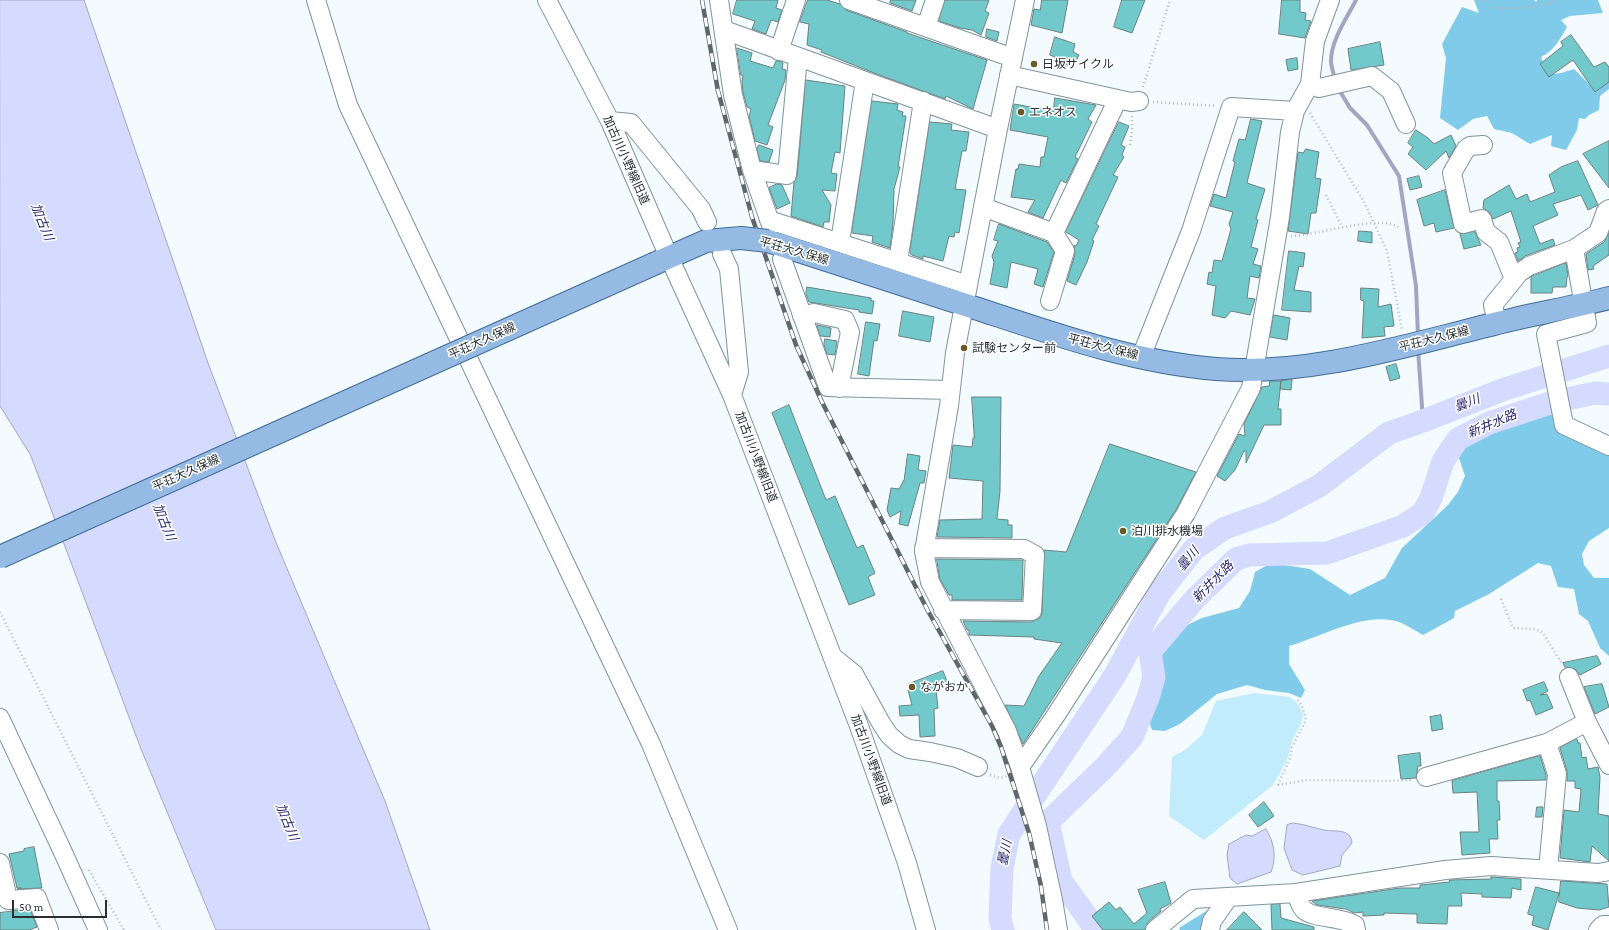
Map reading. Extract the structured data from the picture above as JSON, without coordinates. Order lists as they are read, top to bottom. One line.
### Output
{"streets":{"main road":["平荘大久保線"],"street":["加古川小野線旧道"]},"crossings":[["加古川小野線旧道","平荘大久保線"]],"water":["加古川","曇川","新井水路"],"places":["日坂サイクル","エネオス","試験センター前","泊川排水機場","ながおか"],"scale_bar":"50 m"}
